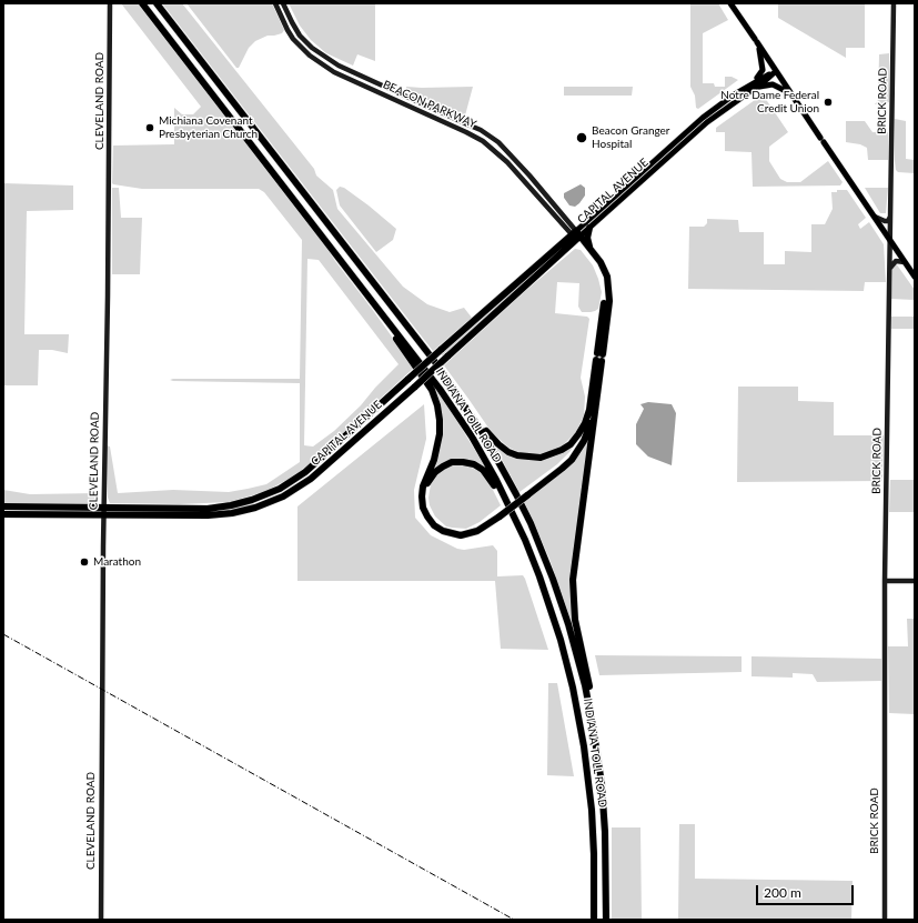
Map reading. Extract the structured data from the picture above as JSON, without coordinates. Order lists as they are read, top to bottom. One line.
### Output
{"streets":{"highway":["CAPITAL AVENUE","INDIANA TOLL ROAD"],"street":["CLEVELAND ROAD","BRICK ROAD","BEACON PARKWAY"]},"crossings":[["CLEVELAND ROAD","CAPITAL AVENUE"],["BEACON PARKWAY","CAPITAL AVENUE"]],"places":["Notre Dame Federal Credit Union","Michiana Covenant Presbyterian Church","Beacon Granger Hospital","Marathon"],"scale_bar":"200 m"}
